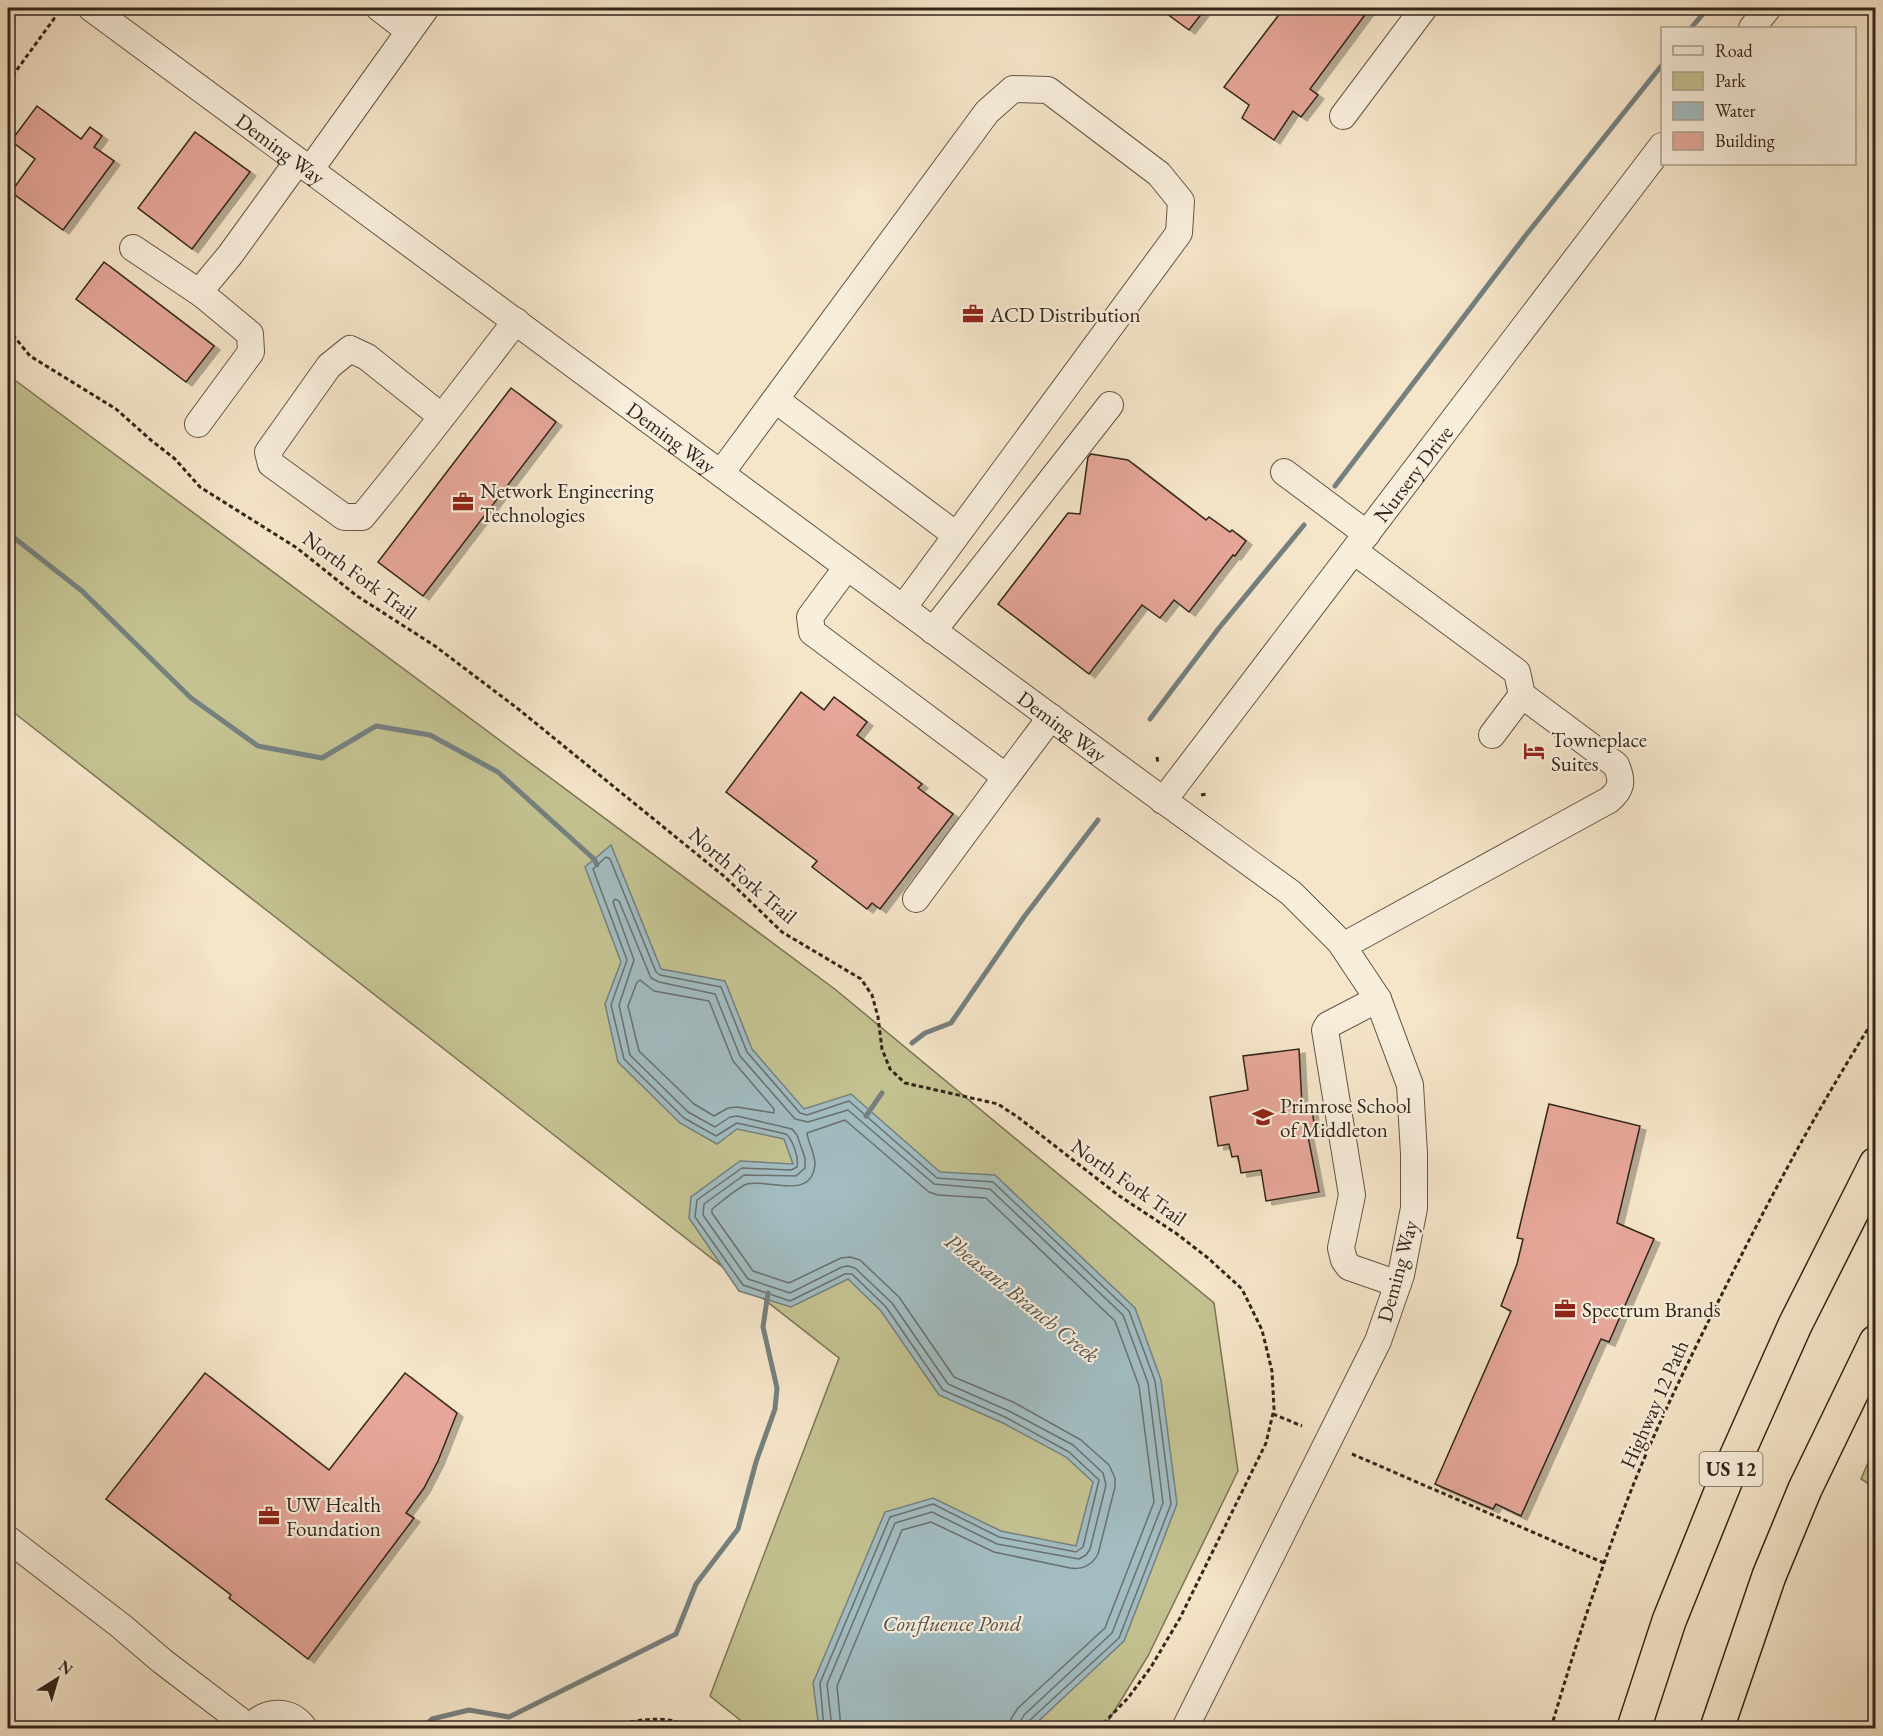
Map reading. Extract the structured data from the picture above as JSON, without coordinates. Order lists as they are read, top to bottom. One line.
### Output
{"streets":{"highway":["US 12"],"street":["Deming Way","Nursery Drive"],"path":["North Fork Trail","Highway 12 Path"]},"crossings":[["Deming Way","Nursery Drive"]],"water":["Pheasant Branch Creek","Confluence Pond"],"places":{"office":["ACD Distribution","Network Engineering Technologies","Spectrum Brands","UW Health Foundation"],"hotel":["Towneplace Suites"],"school or university":["Primrose School of Middleton"]},"legend":["Road","Park","Water","Building"],"north":"top right"}
